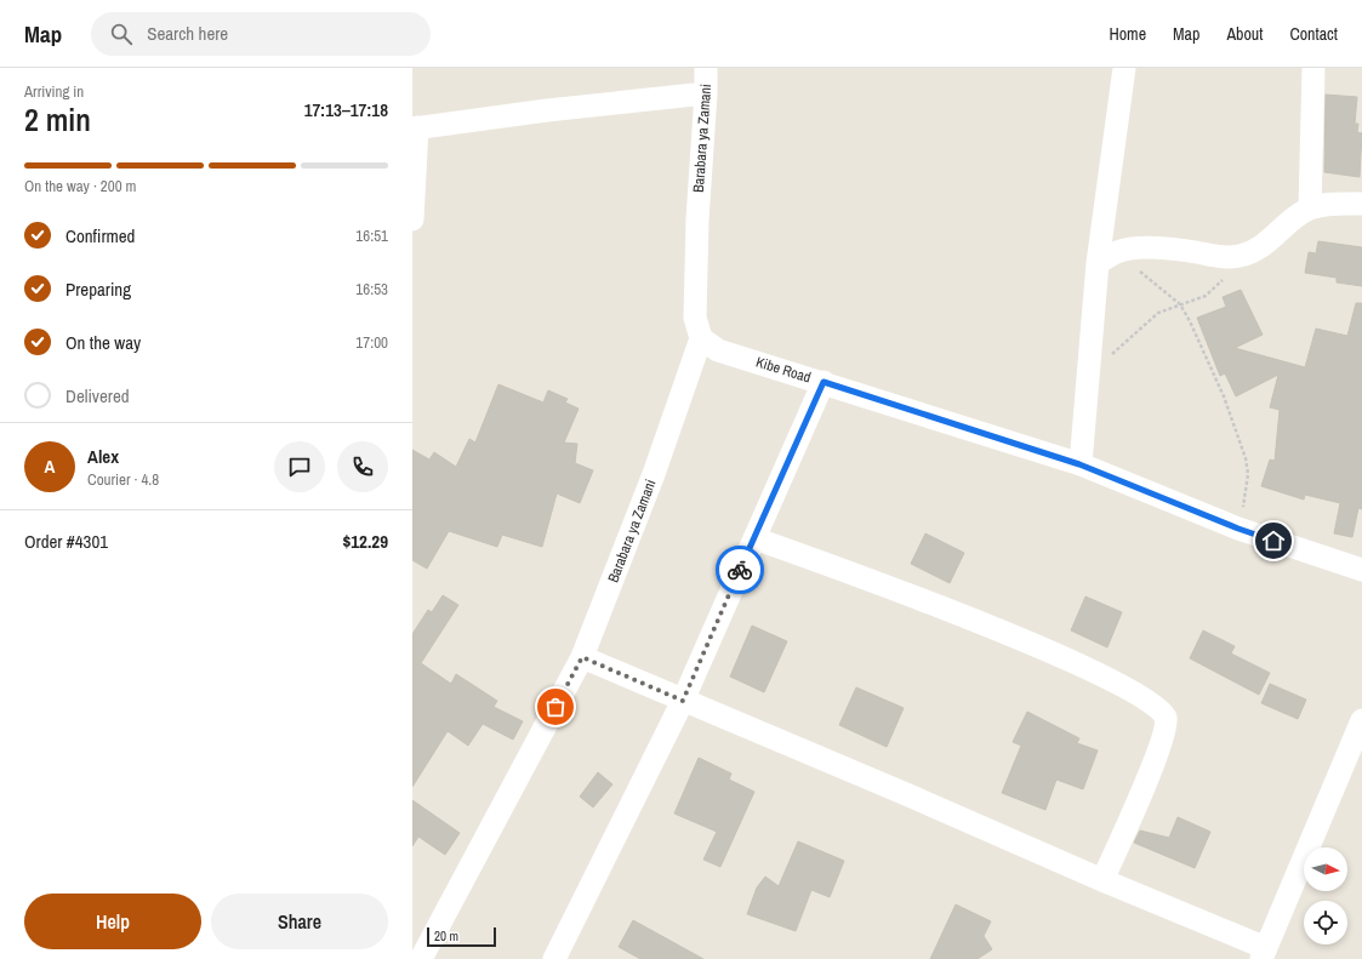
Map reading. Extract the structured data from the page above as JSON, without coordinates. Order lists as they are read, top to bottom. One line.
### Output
{"streets":{"street":["Barabara ya Zamani","Kibe Road"]},"crossings":[["Barabara ya Zamani","Kibe Road"]],"scale_bar":"20 m","north":"right","page":{"header":"Map","search":"Search here","nav":["Home","Map","About","Contact"],"heading":["2 min","Arriving in","17:13–17:18"],"panel":["Alex","Courier · 4.8","Order #4301","$12.29"],"bar":"On the way · 200 m","list":[["Confirmed","16:51"],["Preparing","16:53"],["On the way","17:00"],"Delivered"],"round":"A","buttons":["Help","Share"],"scale":"20 m"}}
